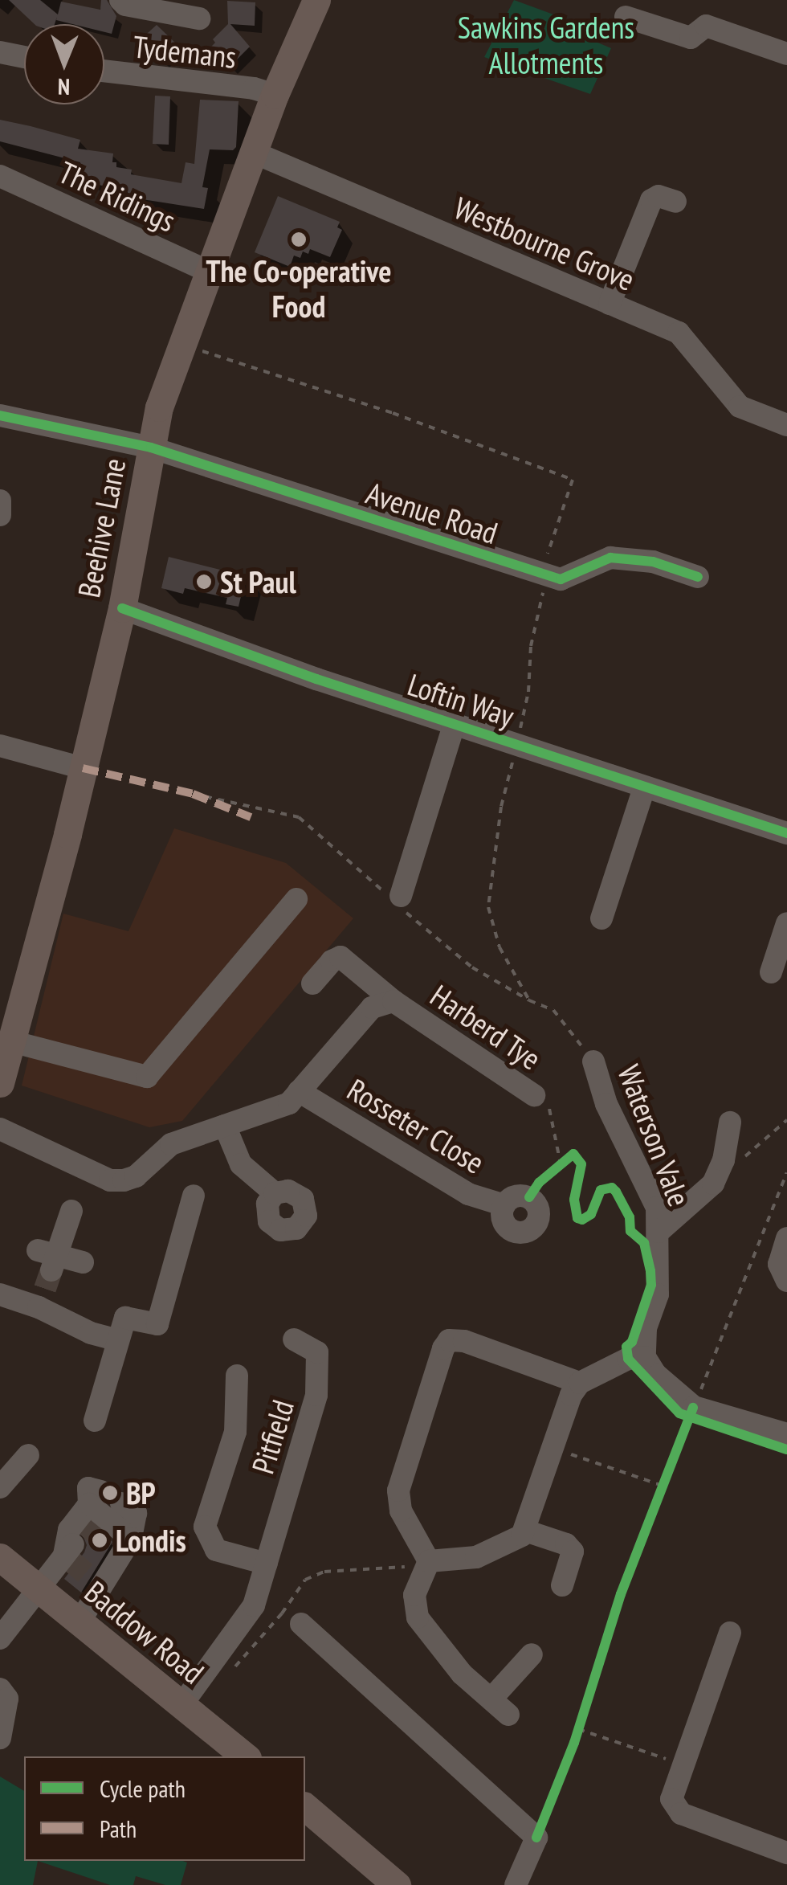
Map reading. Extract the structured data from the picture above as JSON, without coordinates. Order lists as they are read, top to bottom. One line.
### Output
{"streets":{"main road":["Beehive Lane","Baddow Road"],"street":["Tydemans","The Ridings","Westbourne Grove","Avenue Road","Loftin Way","Harberd Tye","Rosseter Close","Waterson Vale","Pitfield"]},"crossings":[["Tydemans","Beehive Lane"],["The Ridings","Beehive Lane"],["Westbourne Grove","Beehive Lane"],["Avenue Road","Beehive Lane"],["Beehive Lane","Loftin Way"],["Harberd Tye","Rosseter Close"],["Pitfield","Baddow Road"]],"parks":["Sawkins Gardens Allotments"],"places":["The Co-operative Food","St Paul","BP","Londis"],"legend":["Cycle path","Path"],"north":"bottom"}
